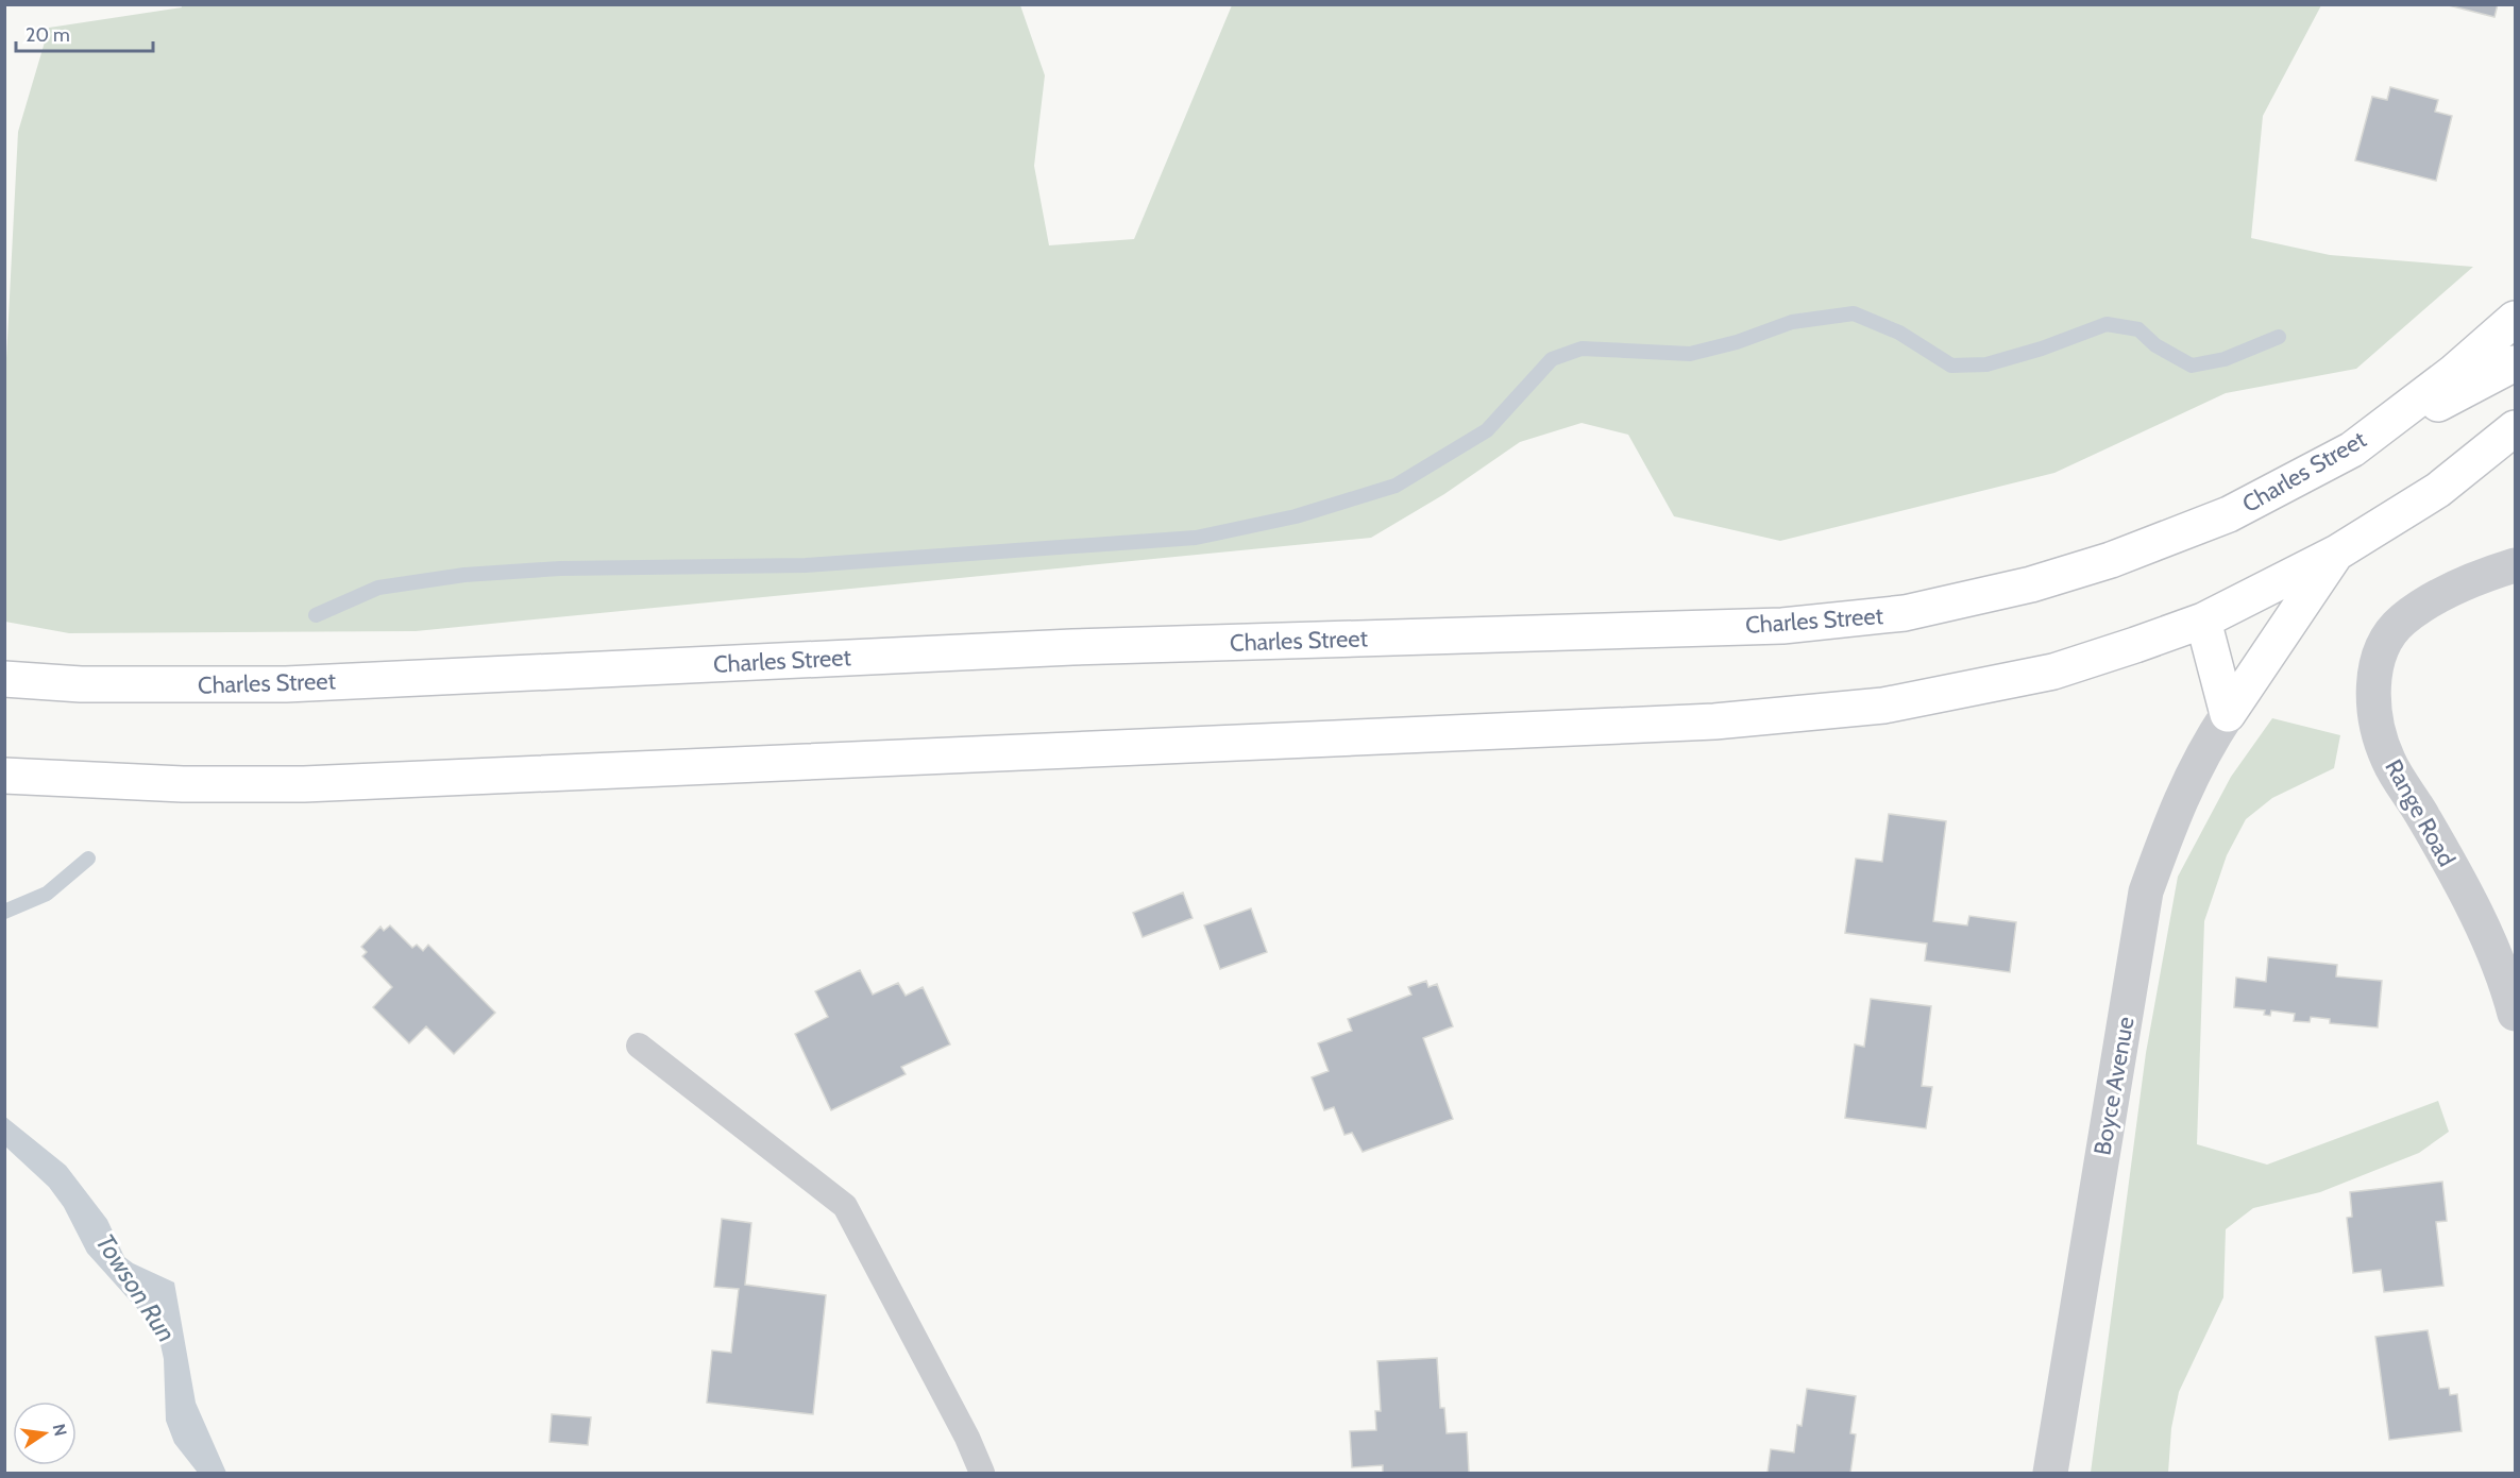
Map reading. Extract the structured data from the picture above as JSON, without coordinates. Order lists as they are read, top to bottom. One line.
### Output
{"streets":{"main road":["Charles Street"],"street":["Range Road","Boyce Avenue"]},"water":["Towson Run"],"scale_bar":"20 m","north":"right"}
